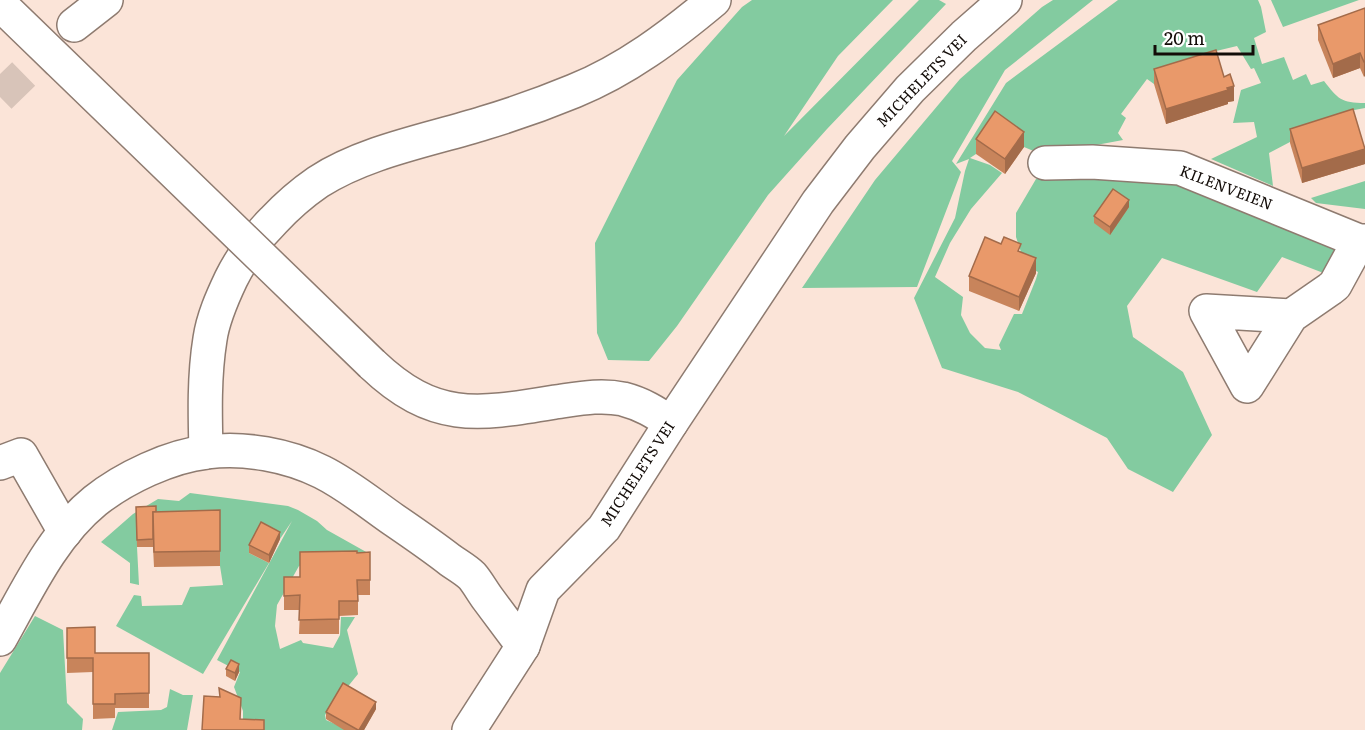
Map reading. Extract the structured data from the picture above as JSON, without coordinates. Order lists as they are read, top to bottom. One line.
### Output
{"streets":{"main road":["MICHELETS VEI","KILENVEIEN"]},"scale_bar":"20 m"}
